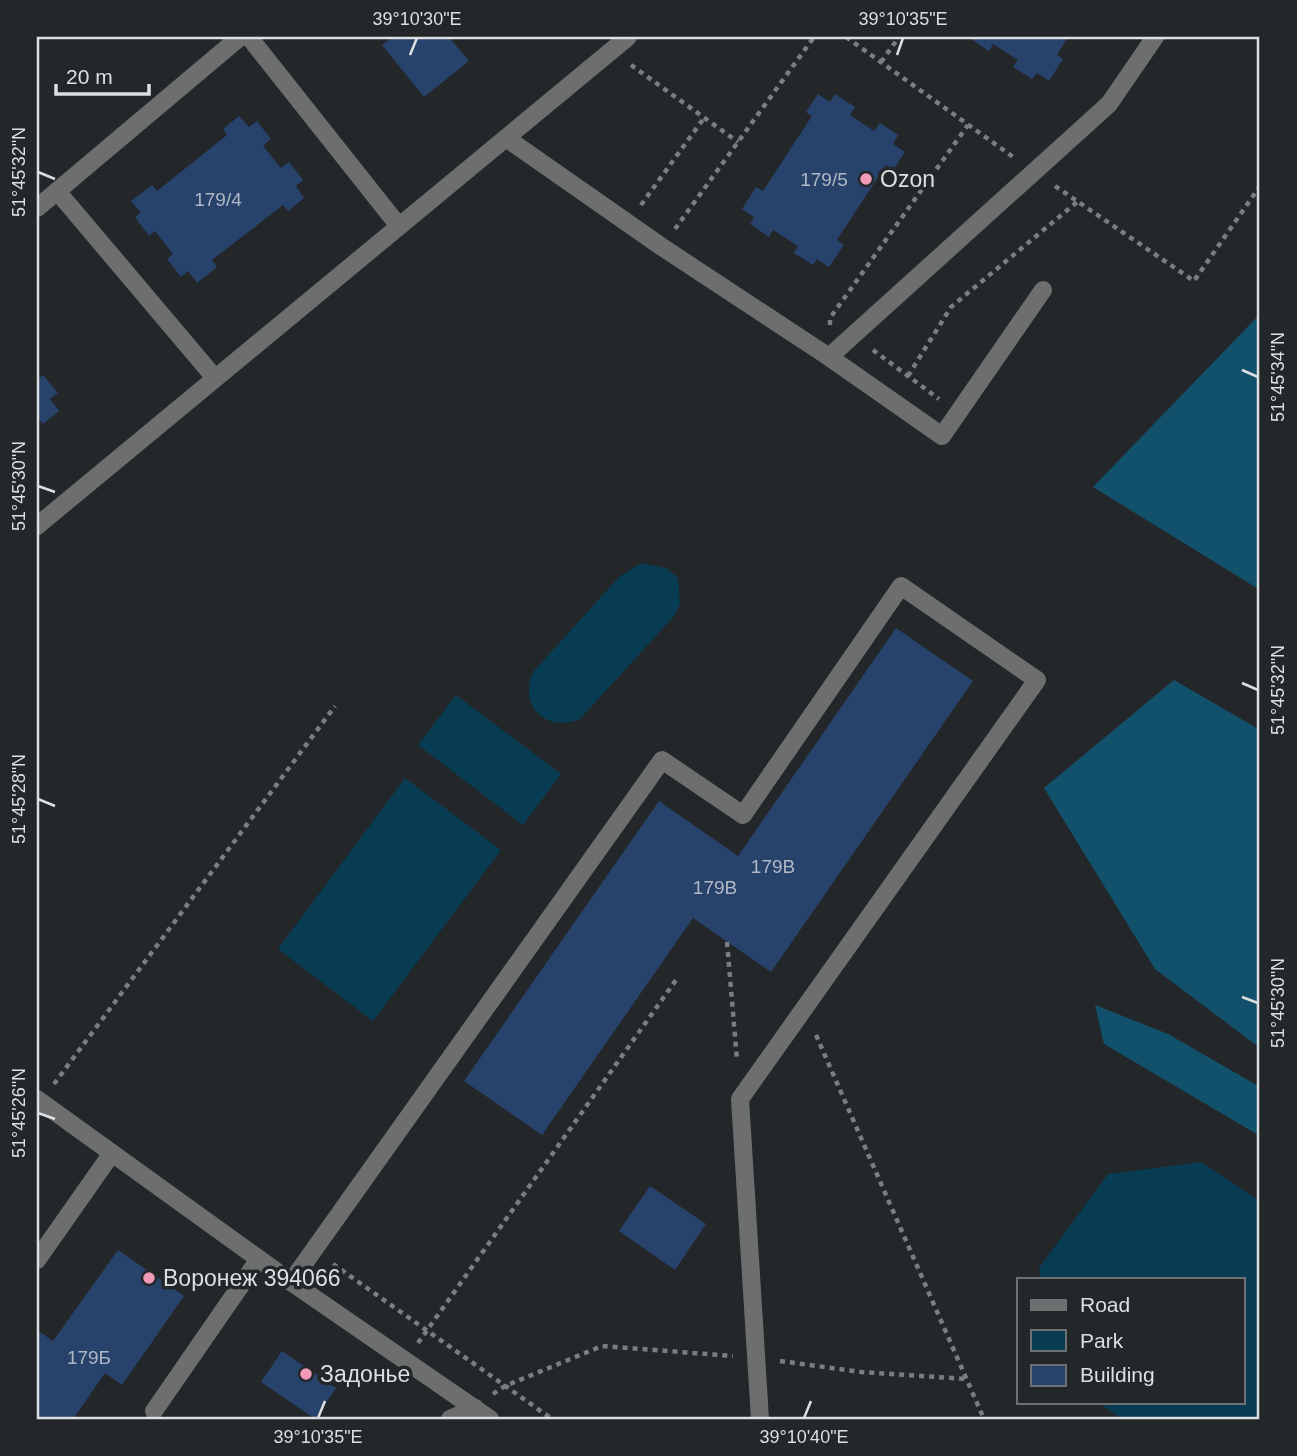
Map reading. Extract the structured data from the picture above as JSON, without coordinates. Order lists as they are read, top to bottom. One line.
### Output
{"places":["Ozon","Воронеж 394066","Задонье"],"house_numbers":["179/5","179/4","179В","179В","179Б"],"legend":["Road","Park","Building"],"scale_bar":"20 m","coordinates":["39°10'30\"E","39°10'35\"E","51°45'32\"N","51°45'34\"N","51°45'30\"N","51°45'28\"N","51°45'26\"N","39°10'40\"E"]}
